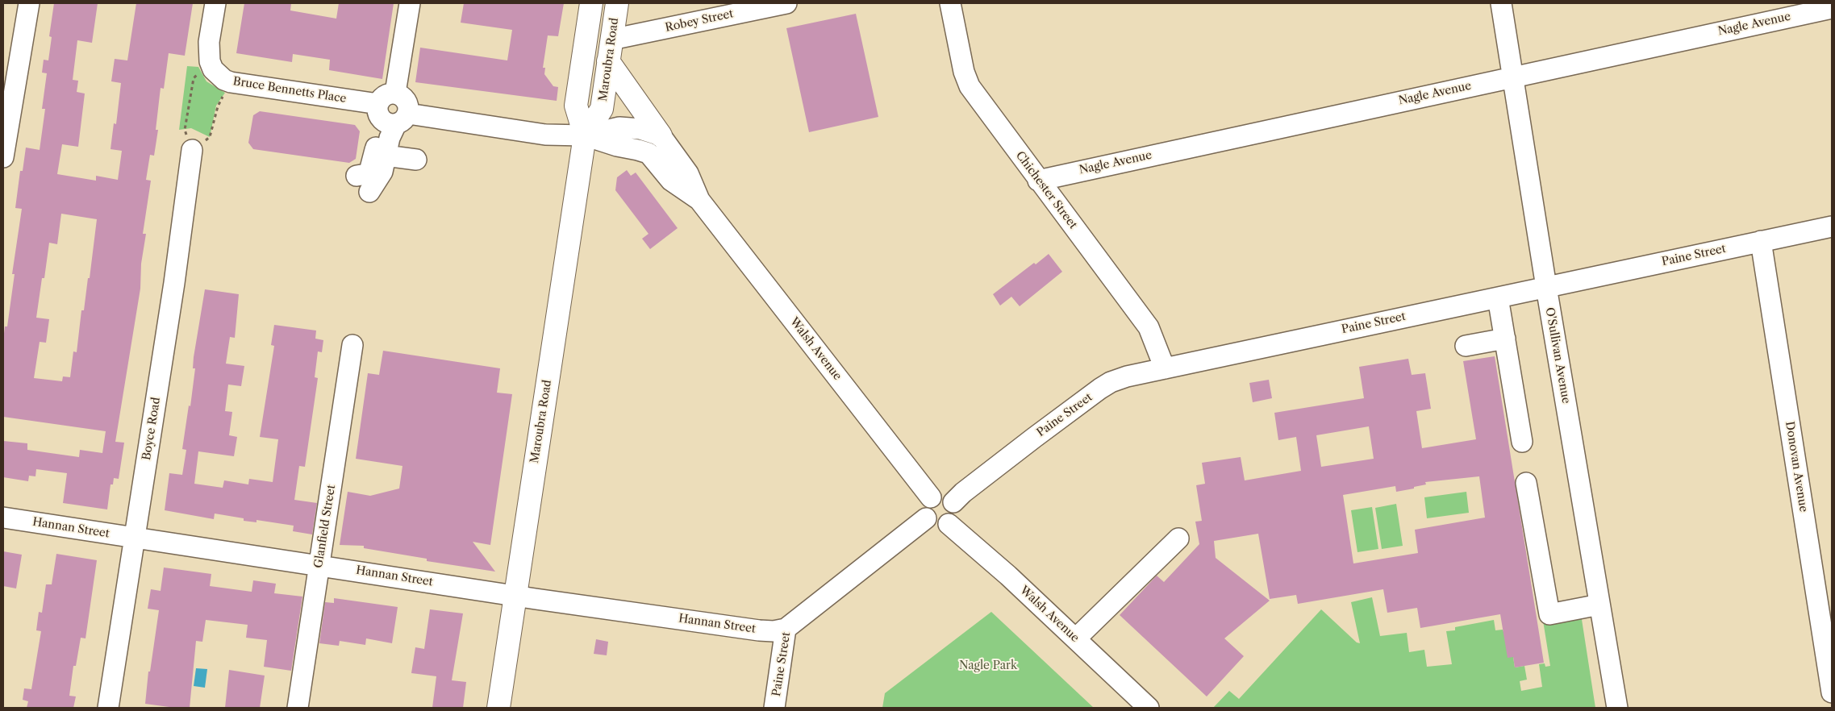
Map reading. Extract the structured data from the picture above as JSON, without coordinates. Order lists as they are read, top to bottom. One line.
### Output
{"streets":{"main road":["Maroubra Road"],"street":["Robey Street","Nagle Avenue","Bruce Bennetts Place","Chichester Street","Paine Street","Walsh Avenue","O'Sullivan Avenue","Boyce Road","Donovan Avenue","Glanfield Street","Hannan Street"]},"crossings":[["Robey Street","Maroubra Road"],["Nagle Avenue","Chichester Street"],["Nagle Avenue","O'Sullivan Avenue"],["Maroubra Road","Bruce Bennetts Place"],["Maroubra Road","Walsh Avenue"],["Maroubra Road","Hannan Street"],["Bruce Bennetts Place","Walsh Avenue"],["Chichester Street","Paine Street"],["Paine Street","Walsh Avenue"],["Paine Street","O'Sullivan Avenue"],["Paine Street","Donovan Avenue"],["Paine Street","Hannan Street"],["Boyce Road","Hannan Street"],["Glanfield Street","Hannan Street"]],"parks":["Nagle Park"]}
